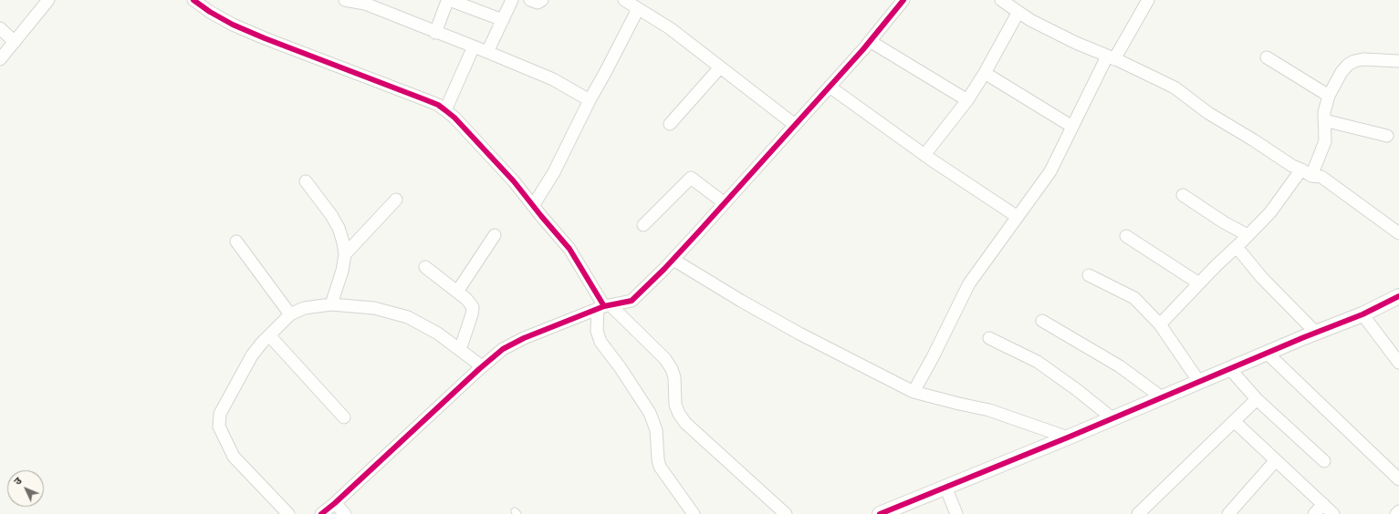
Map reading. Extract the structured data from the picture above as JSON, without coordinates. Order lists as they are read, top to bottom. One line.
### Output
{"north":"top left"}
